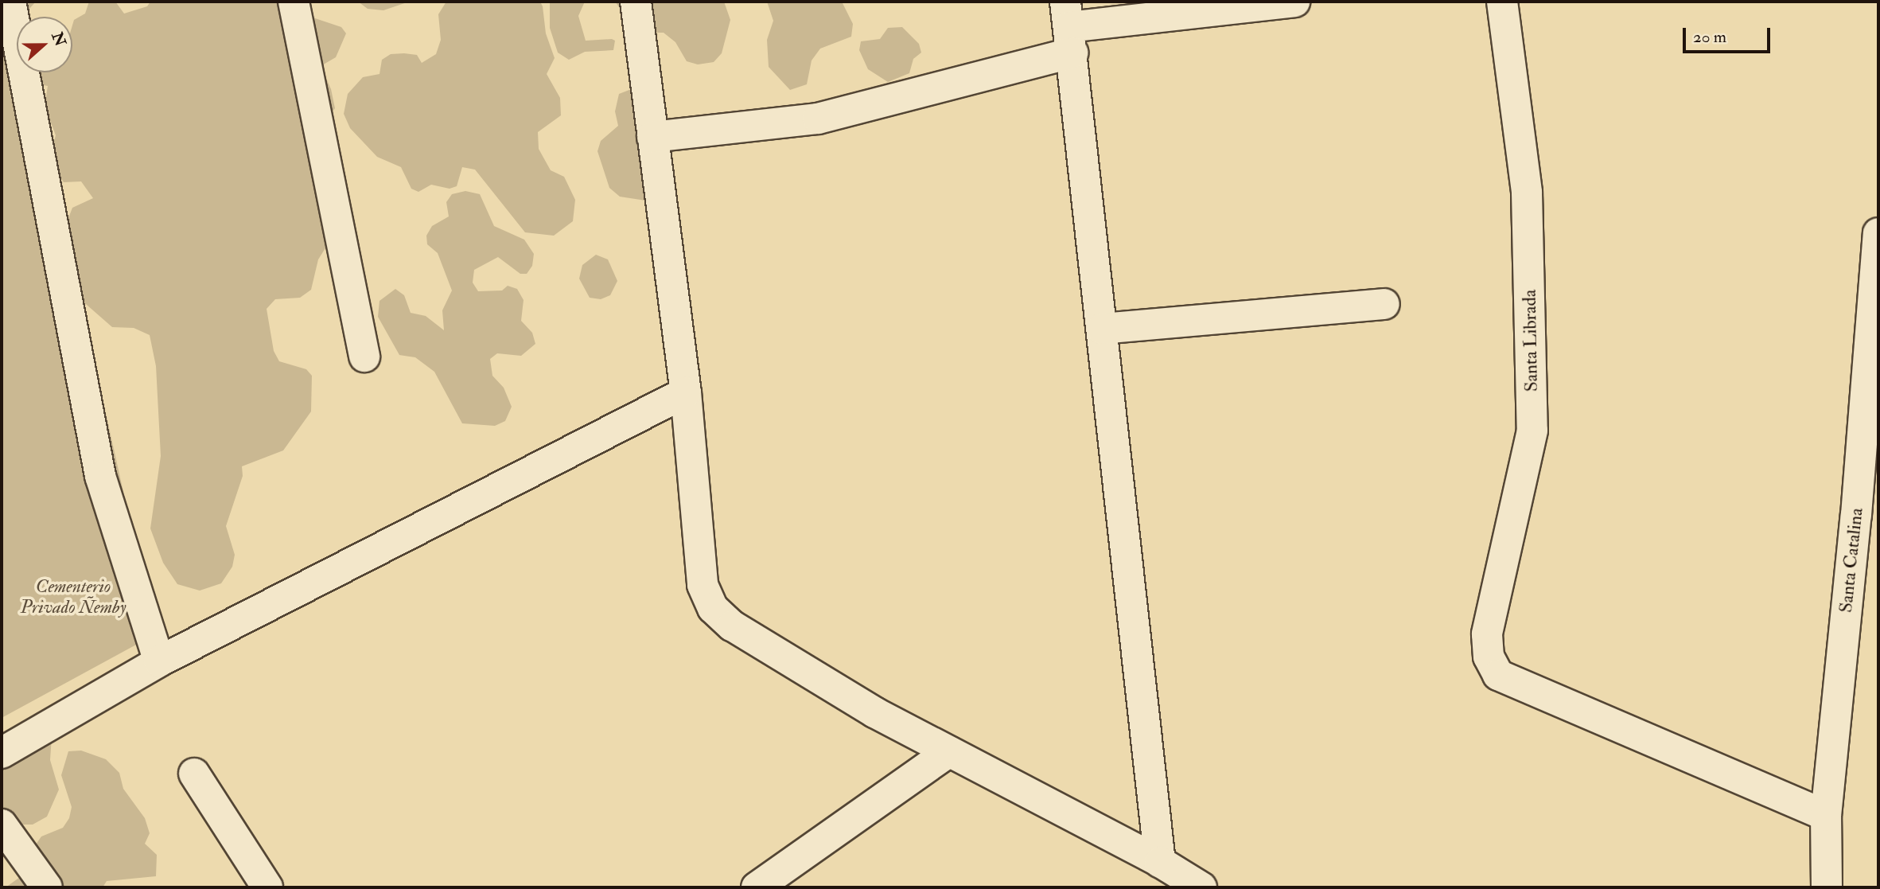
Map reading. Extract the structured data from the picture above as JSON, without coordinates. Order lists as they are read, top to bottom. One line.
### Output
{"streets":{"street":["Santa Librada","Santa Catalina"]},"crossings":[["Santa Librada","Santa Catalina"]],"parks":["Cementerio Privado Ñemby"],"scale_bar":"20 m","north":"right"}
